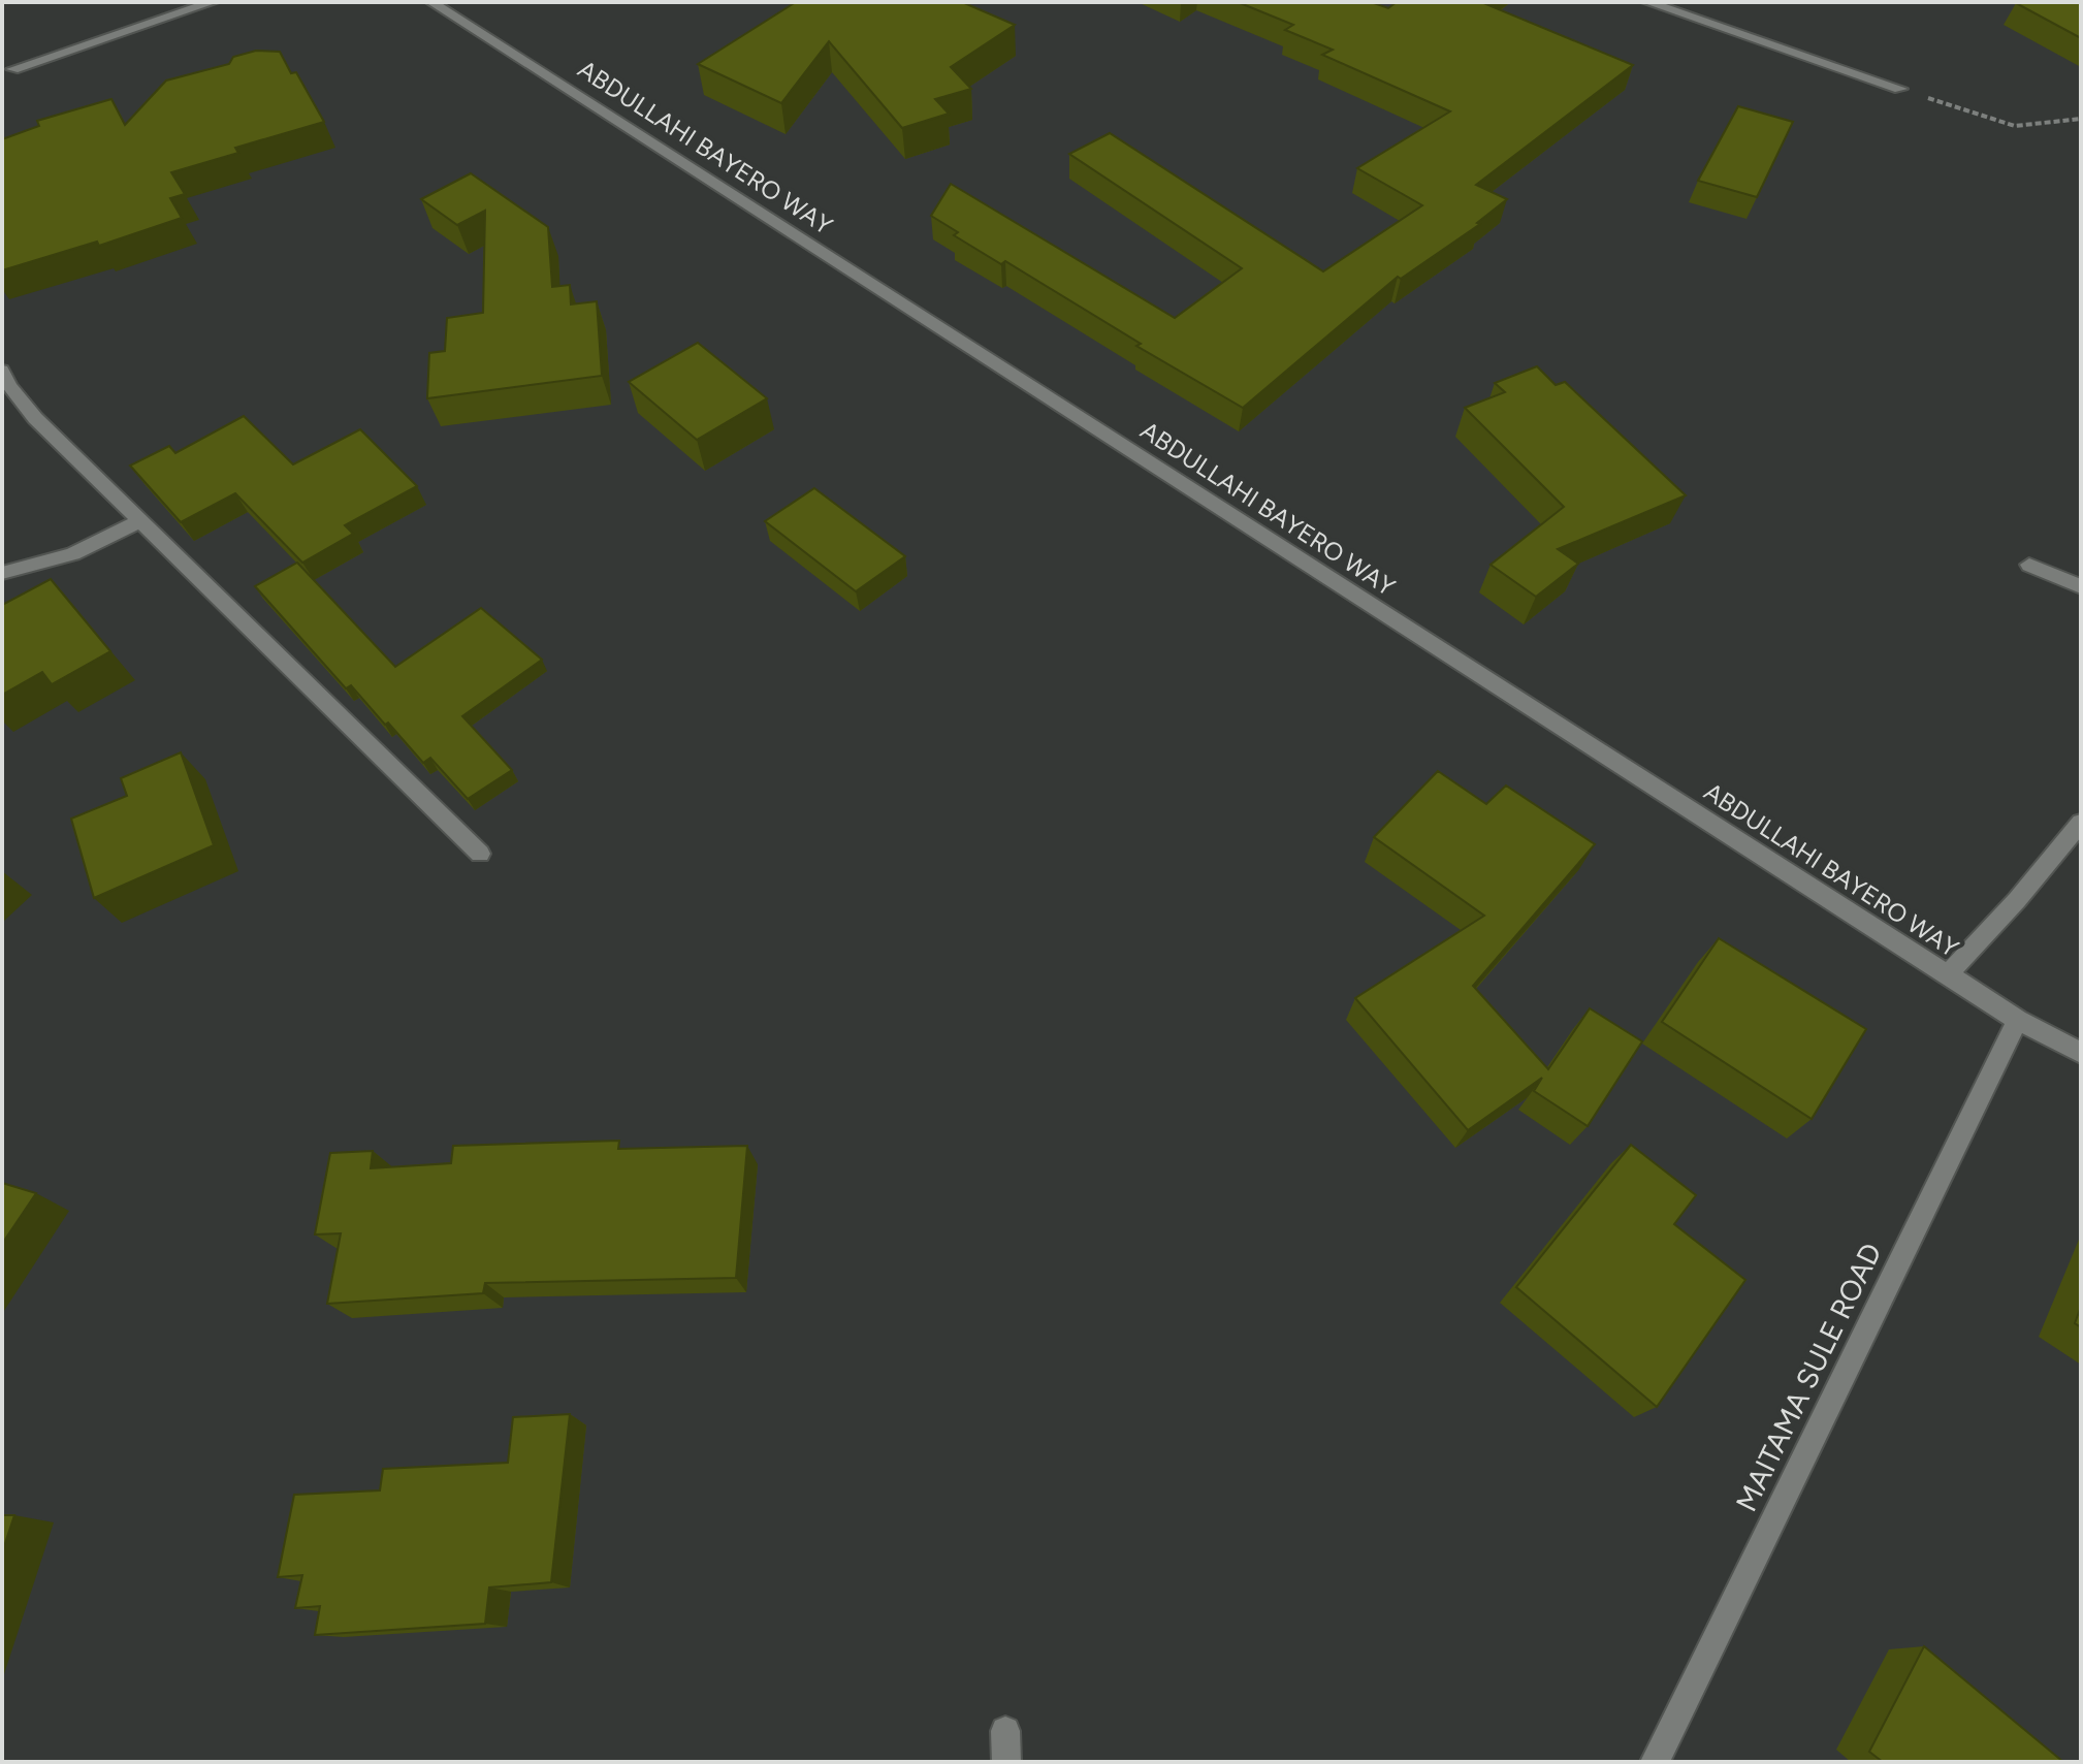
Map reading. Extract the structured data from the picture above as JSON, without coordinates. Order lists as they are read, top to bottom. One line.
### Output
{"streets":{"street":["ABDULLAHI BAYERO WAY","MAITAMA SULE ROAD"]},"crossings":[["ABDULLAHI BAYERO WAY","MAITAMA SULE ROAD"]]}
